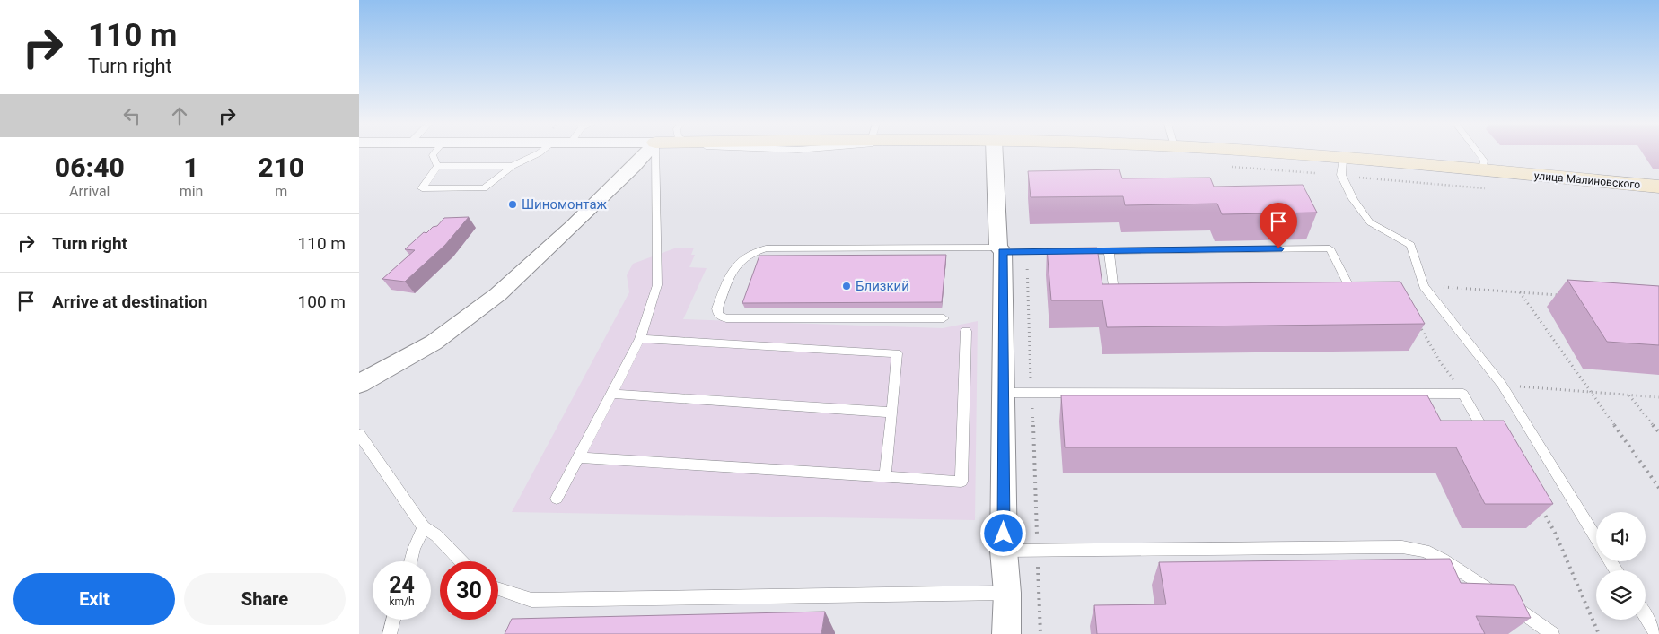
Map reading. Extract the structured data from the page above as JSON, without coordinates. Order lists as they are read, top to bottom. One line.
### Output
{"streets":{"street":["улица Малиновского"]},"places":["Шиномонтаж","Близкий"],"page":{"turn":["110 m","Turn right"],"eta":["06:40","Arrival","1","min","210","m"],"list":[{"name":"Turn right","value":"110 m"},{"name":"Arrive at destination","value":"100 m"}],"speed":"24 km/h","limit":"30","buttons":["Exit","Share"]}}
